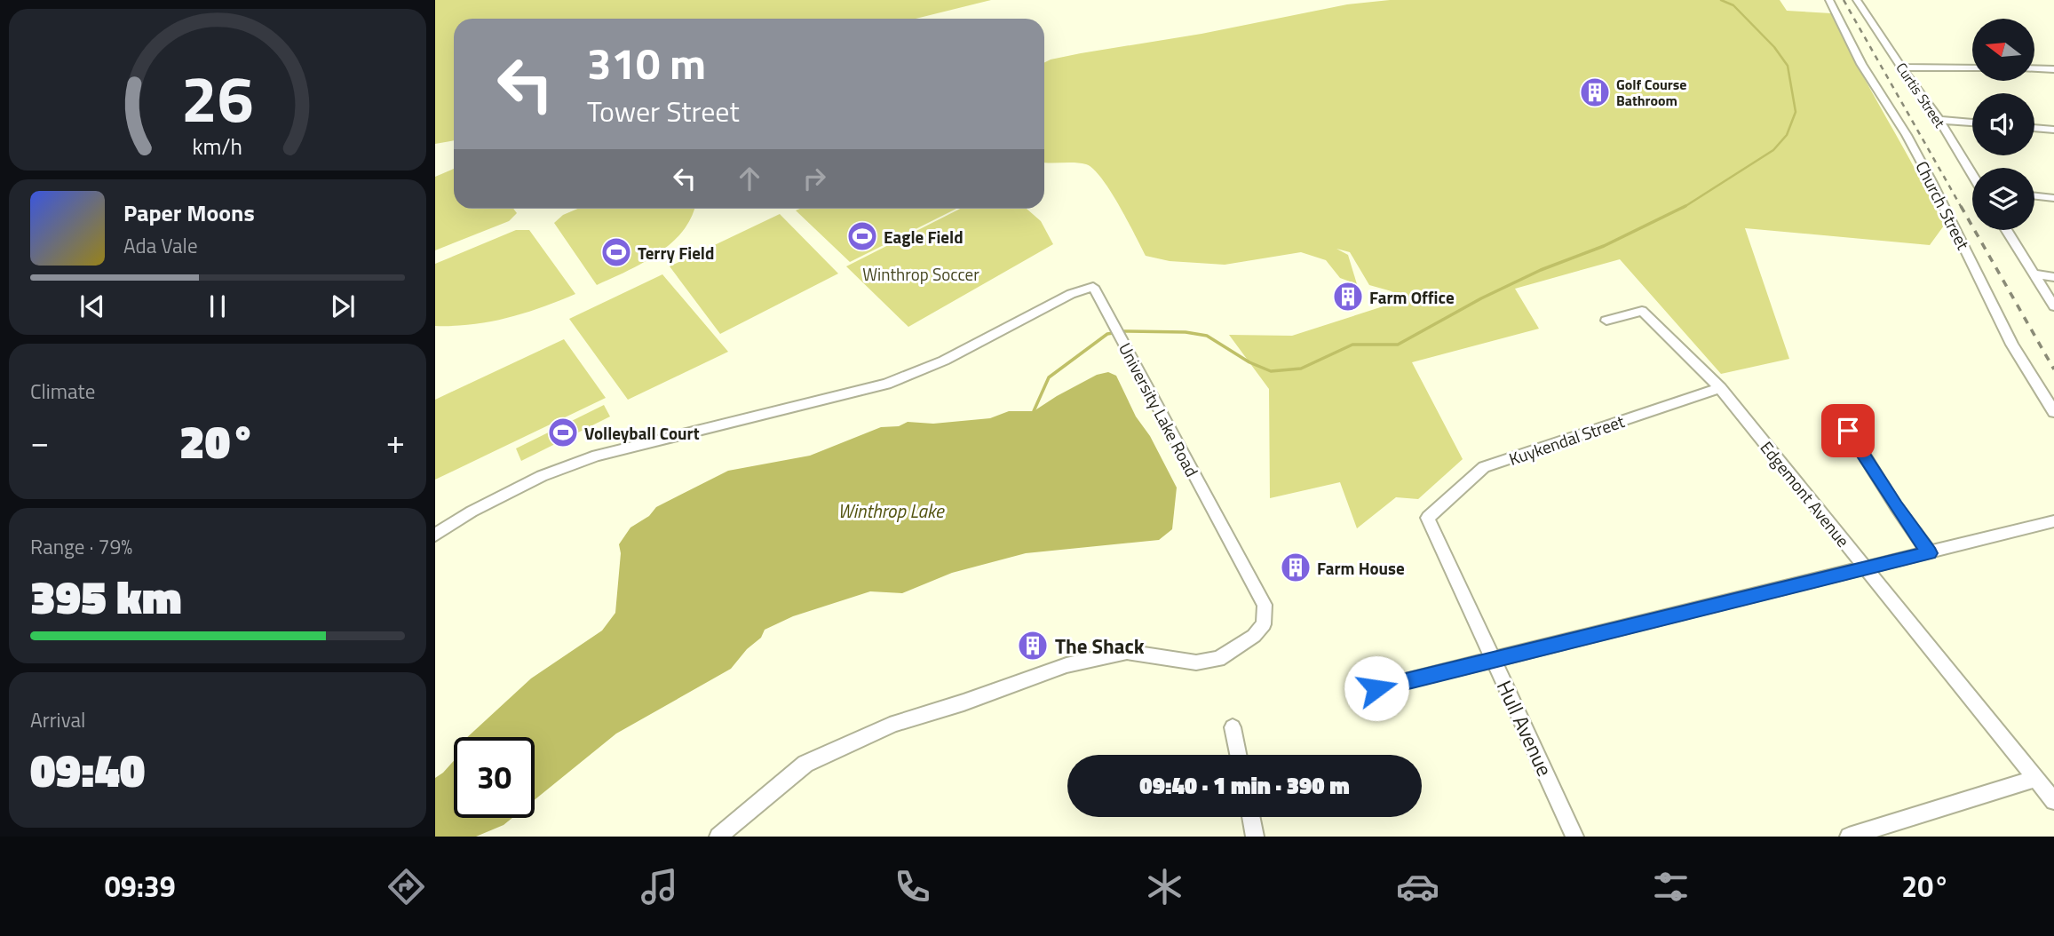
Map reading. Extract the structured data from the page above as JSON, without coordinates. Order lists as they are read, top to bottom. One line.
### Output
{"streets":{"street":["Curtis Street","Church Street","University Lake Road","Kuykendal Street","Edgemont Avenue","Hull Avenue"]},"crossings":[["Kuykendal Street","Edgemont Avenue"],["Kuykendal Street","Hull Avenue"]],"water":["Winthrop Lake"],"parks":["Winthrop Soccer"],"places":{"building":["Golf Course Bathroom","Farm Office","Farm House","The Shack"],"sports":["Eagle Field","Terry Field","Volleyball Court"]},"north":"left","page":{"turn":["310 m","Tower Street"],"song":["Paper Moons","Ada Vale"],"tile":["Climate",["Range · 79%","395 km"],["Arrival","09:40"]],"heat":["−","20°","+"],"limit":"30","trip":"09:40 · 1 min · 390 m","tabs":["09:39","20°"],"gauge":["26","km/h"]}}
